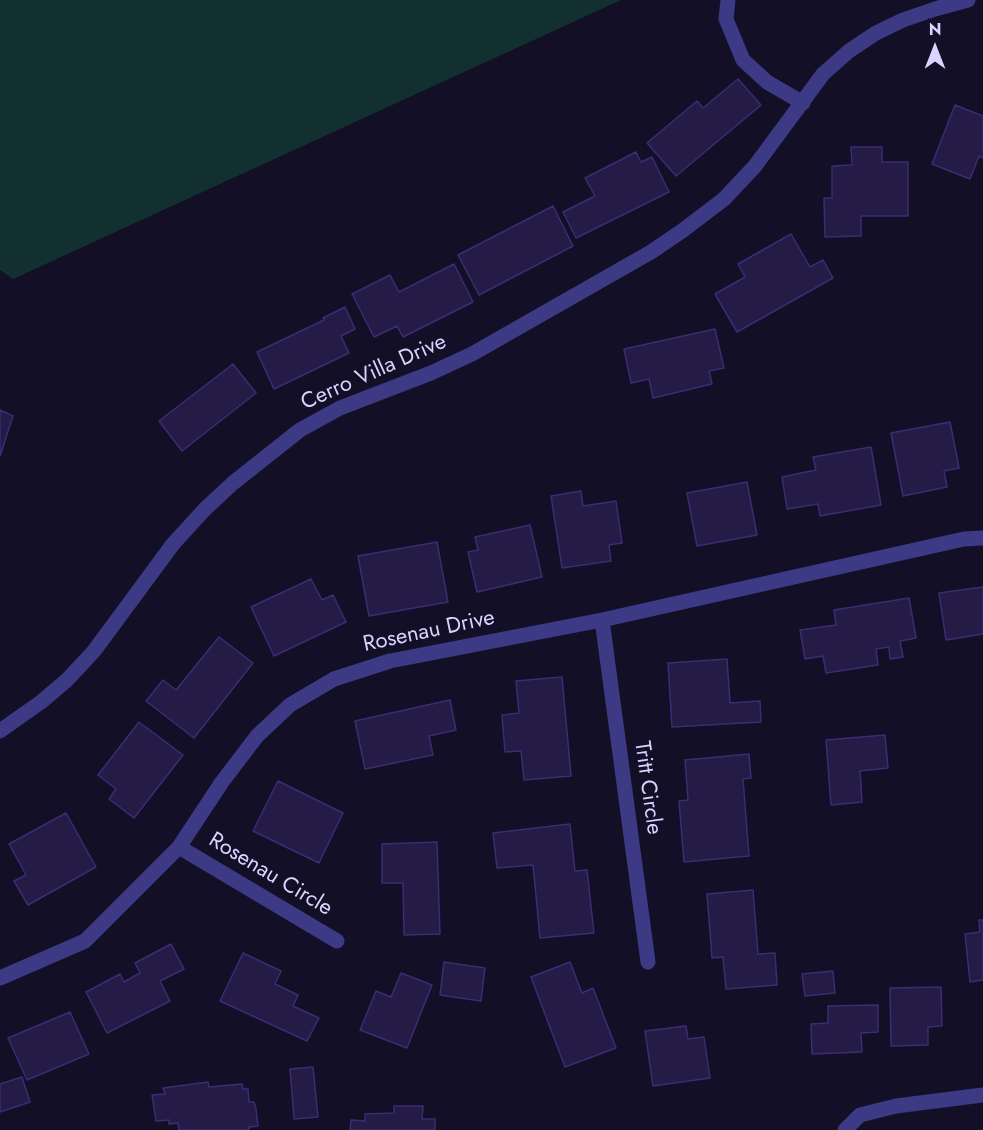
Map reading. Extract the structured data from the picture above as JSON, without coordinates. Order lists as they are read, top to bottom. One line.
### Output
{"streets":{"street":["Cerro Villa Drive","Rosenau Drive","Tritt Circle","Rosenau Circle"]},"crossings":[["Rosenau Drive","Tritt Circle"],["Rosenau Drive","Rosenau Circle"]],"north":"top"}
